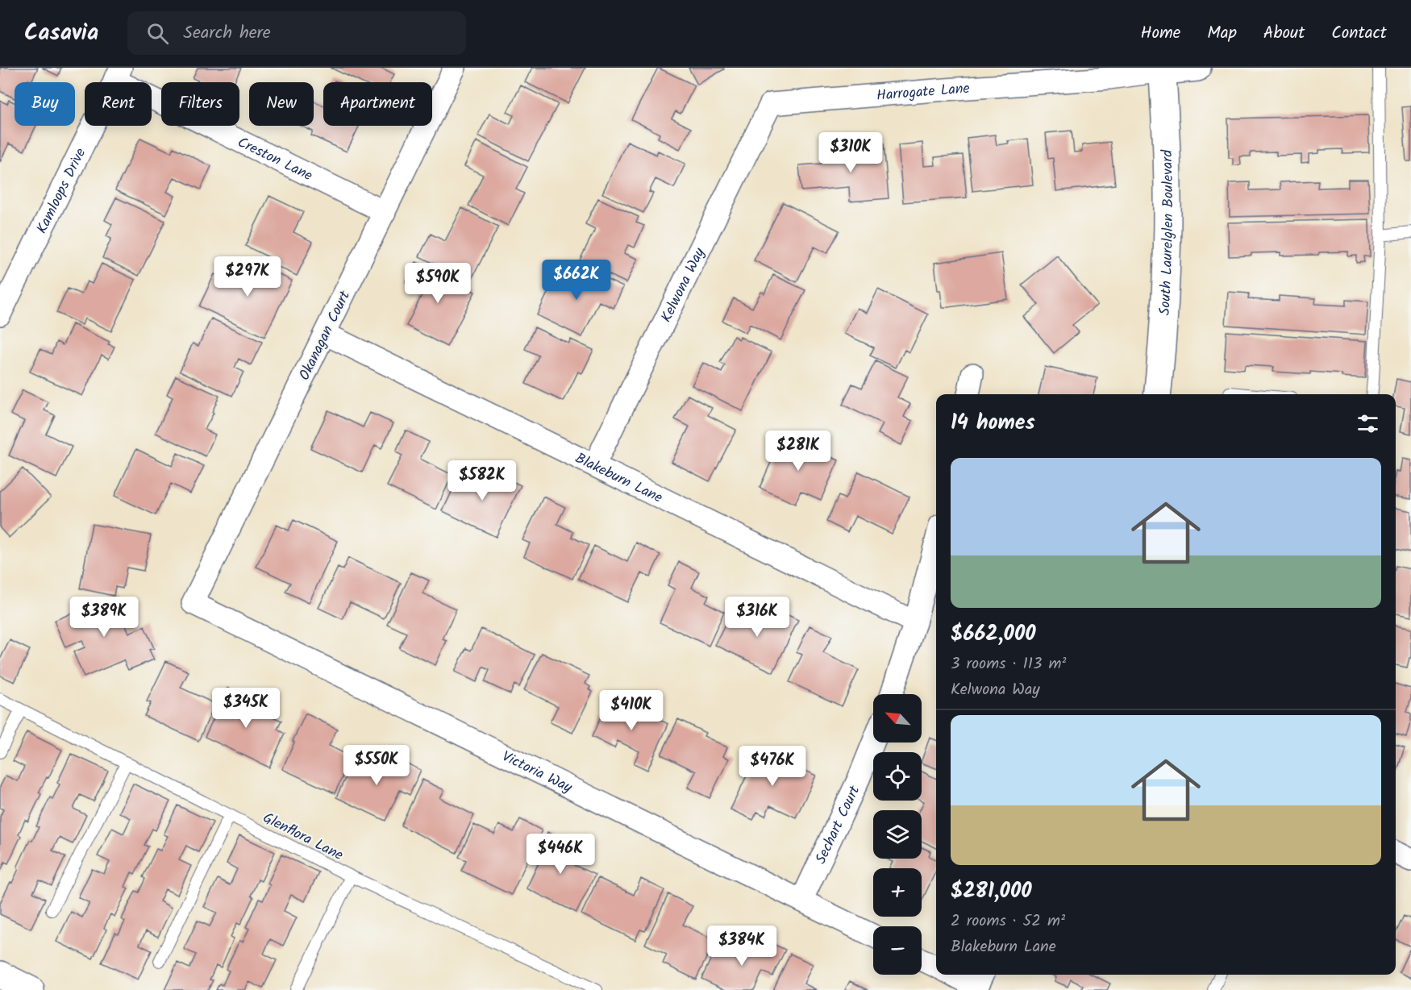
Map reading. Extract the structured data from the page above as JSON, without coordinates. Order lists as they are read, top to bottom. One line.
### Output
{"streets":{"street":["Harrogate Lane","Creston Lane","Kamloops Drive","South Laurelglen Boulevard","Kelwona Way","Okanagan Court","Blakeburn Lane","Victoria Way","Sechart Court"],"lane":["Glenflora Lane"]},"crossings":[["Harrogate Lane","South Laurelglen Boulevard"],["Harrogate Lane","Kelwona Way"],["Creston Lane","Kamloops Drive"],["Creston Lane","Okanagan Court"],["Kelwona Way","Blakeburn Lane"],["Okanagan Court","Blakeburn Lane"],["Okanagan Court","Victoria Way"],["Victoria Way","Sechart Court"]],"north":"top left","page":{"header":"Casavia","search":"Search here","nav":["Home","Map","About","Contact"],"chip":["Buy","Rent","Filters","New","Apartment"],"price":["$310K","$297K","$662K","$590K","$281K","$582K","$389K","$316K","$345K","$410K","$550K","$476K","$446K","$384K"],"heading":"14 homes","list":[{"name":"$662,000","note":"3 rooms · 113 m² · Kelwona Way"},{"name":"$281,000","note":"2 rooms · 52 m² · Blakeburn Lane"}],"map_buttons":["+","−"]}}
